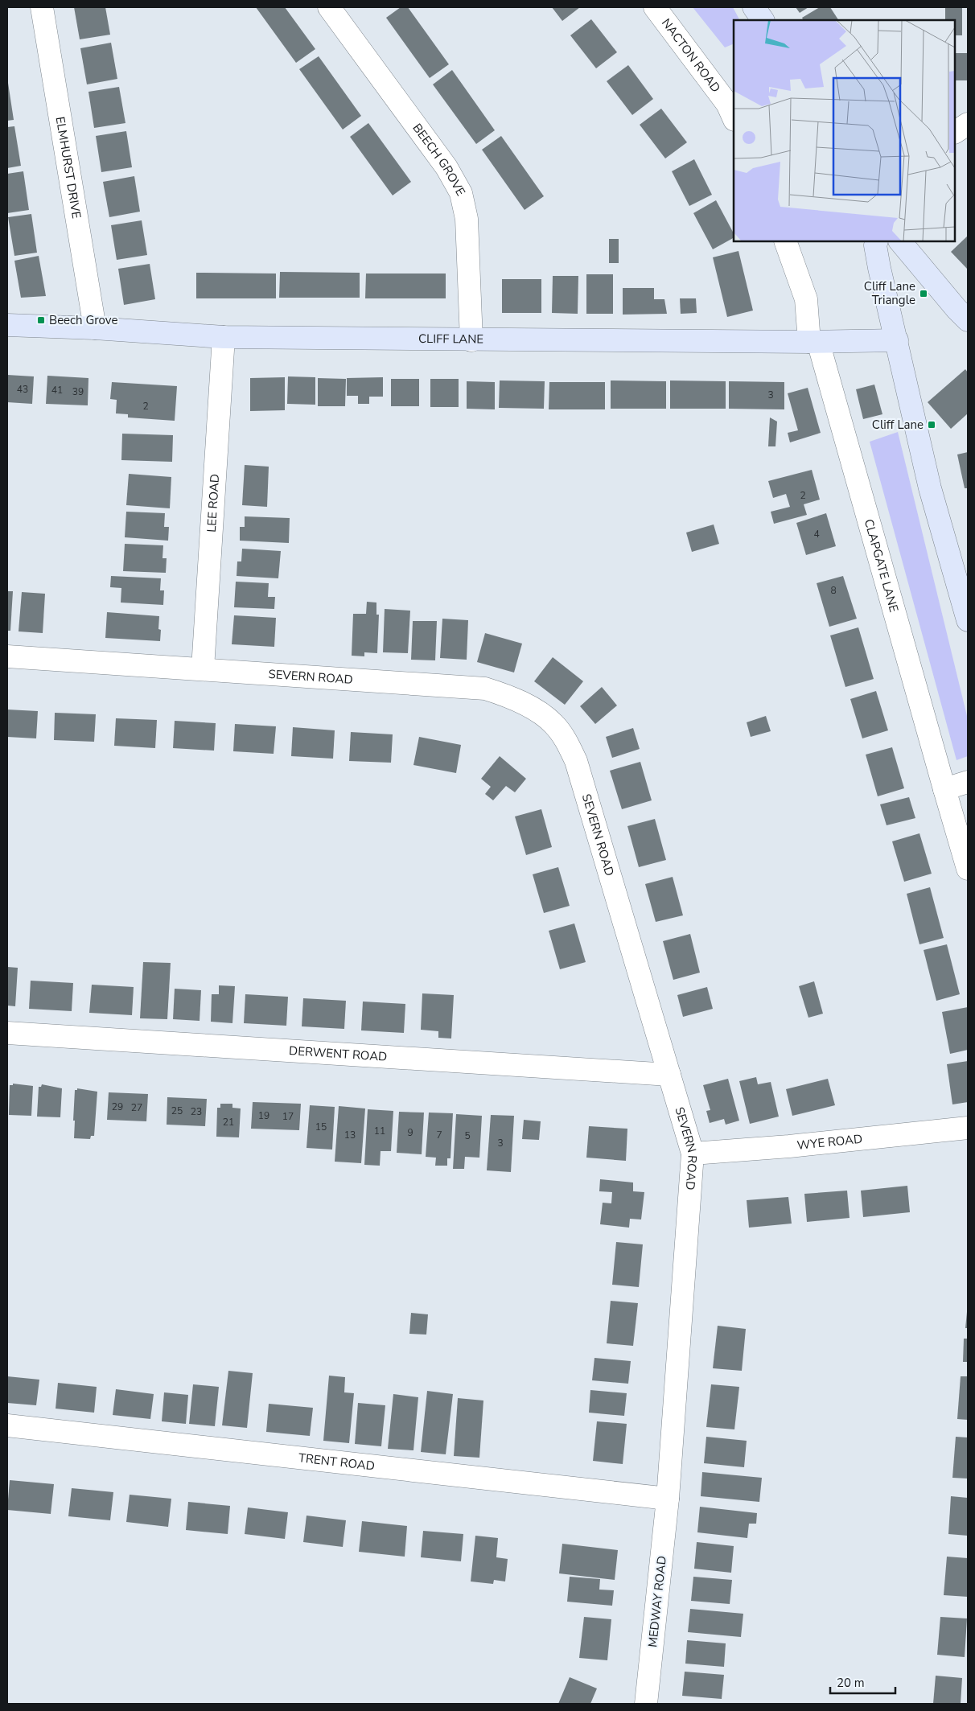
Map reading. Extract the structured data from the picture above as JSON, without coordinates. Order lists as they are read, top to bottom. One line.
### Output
{"streets":{"street":["NACTON ROAD","BEECH GROVE","ELMHURST DRIVE","CLIFF LANE","LEE ROAD","CLAPGATE LANE","SEVERN ROAD","DERWENT ROAD","WYE ROAD","TRENT ROAD","MEDWAY ROAD"]},"crossings":[["BEECH GROVE","CLIFF LANE"],["ELMHURST DRIVE","CLIFF LANE"],["CLIFF LANE","LEE ROAD"],["CLIFF LANE","CLAPGATE LANE"],["LEE ROAD","SEVERN ROAD"],["SEVERN ROAD","DERWENT ROAD"],["SEVERN ROAD","WYE ROAD"],["SEVERN ROAD","TRENT ROAD"],["SEVERN ROAD","MEDWAY ROAD"],["TRENT ROAD","MEDWAY ROAD"]],"places":{"transit":["Cliff Lane Triangle","Beech Grove","Cliff Lane"]},"house_numbers":["43","41","39","3","2","2","4","8","29","27","25","23","19","17","21","15","11","9","13","7","5","3"],"scale_bar":"20 m"}
